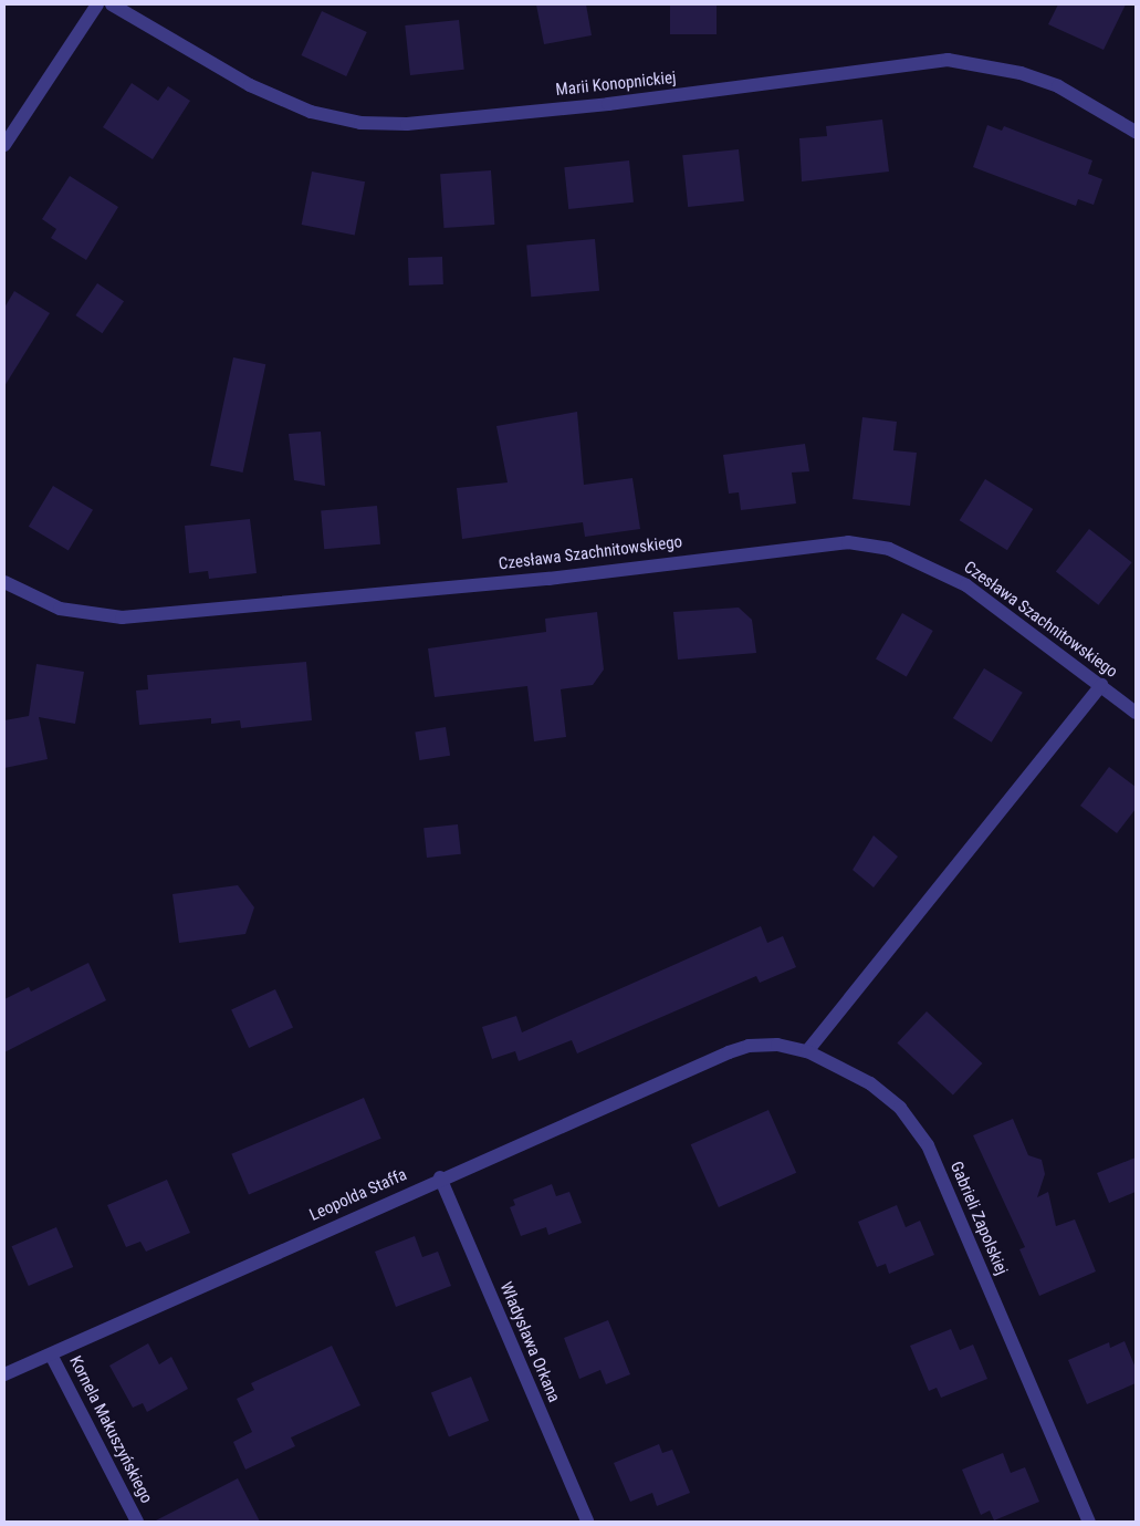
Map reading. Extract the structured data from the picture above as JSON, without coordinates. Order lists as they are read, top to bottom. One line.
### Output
{"streets":{"street":["Marii Konopnickiej","Czesława Szachnitowskiego","Leopolda Staffa","Gabrieli Zapolskiej","Władysława Orkana","Kornela Makuszyńskiego"]},"crossings":[["Leopolda Staffa","Gabrieli Zapolskiej"],["Leopolda Staffa","Władysława Orkana"],["Leopolda Staffa","Kornela Makuszyńskiego"]]}
